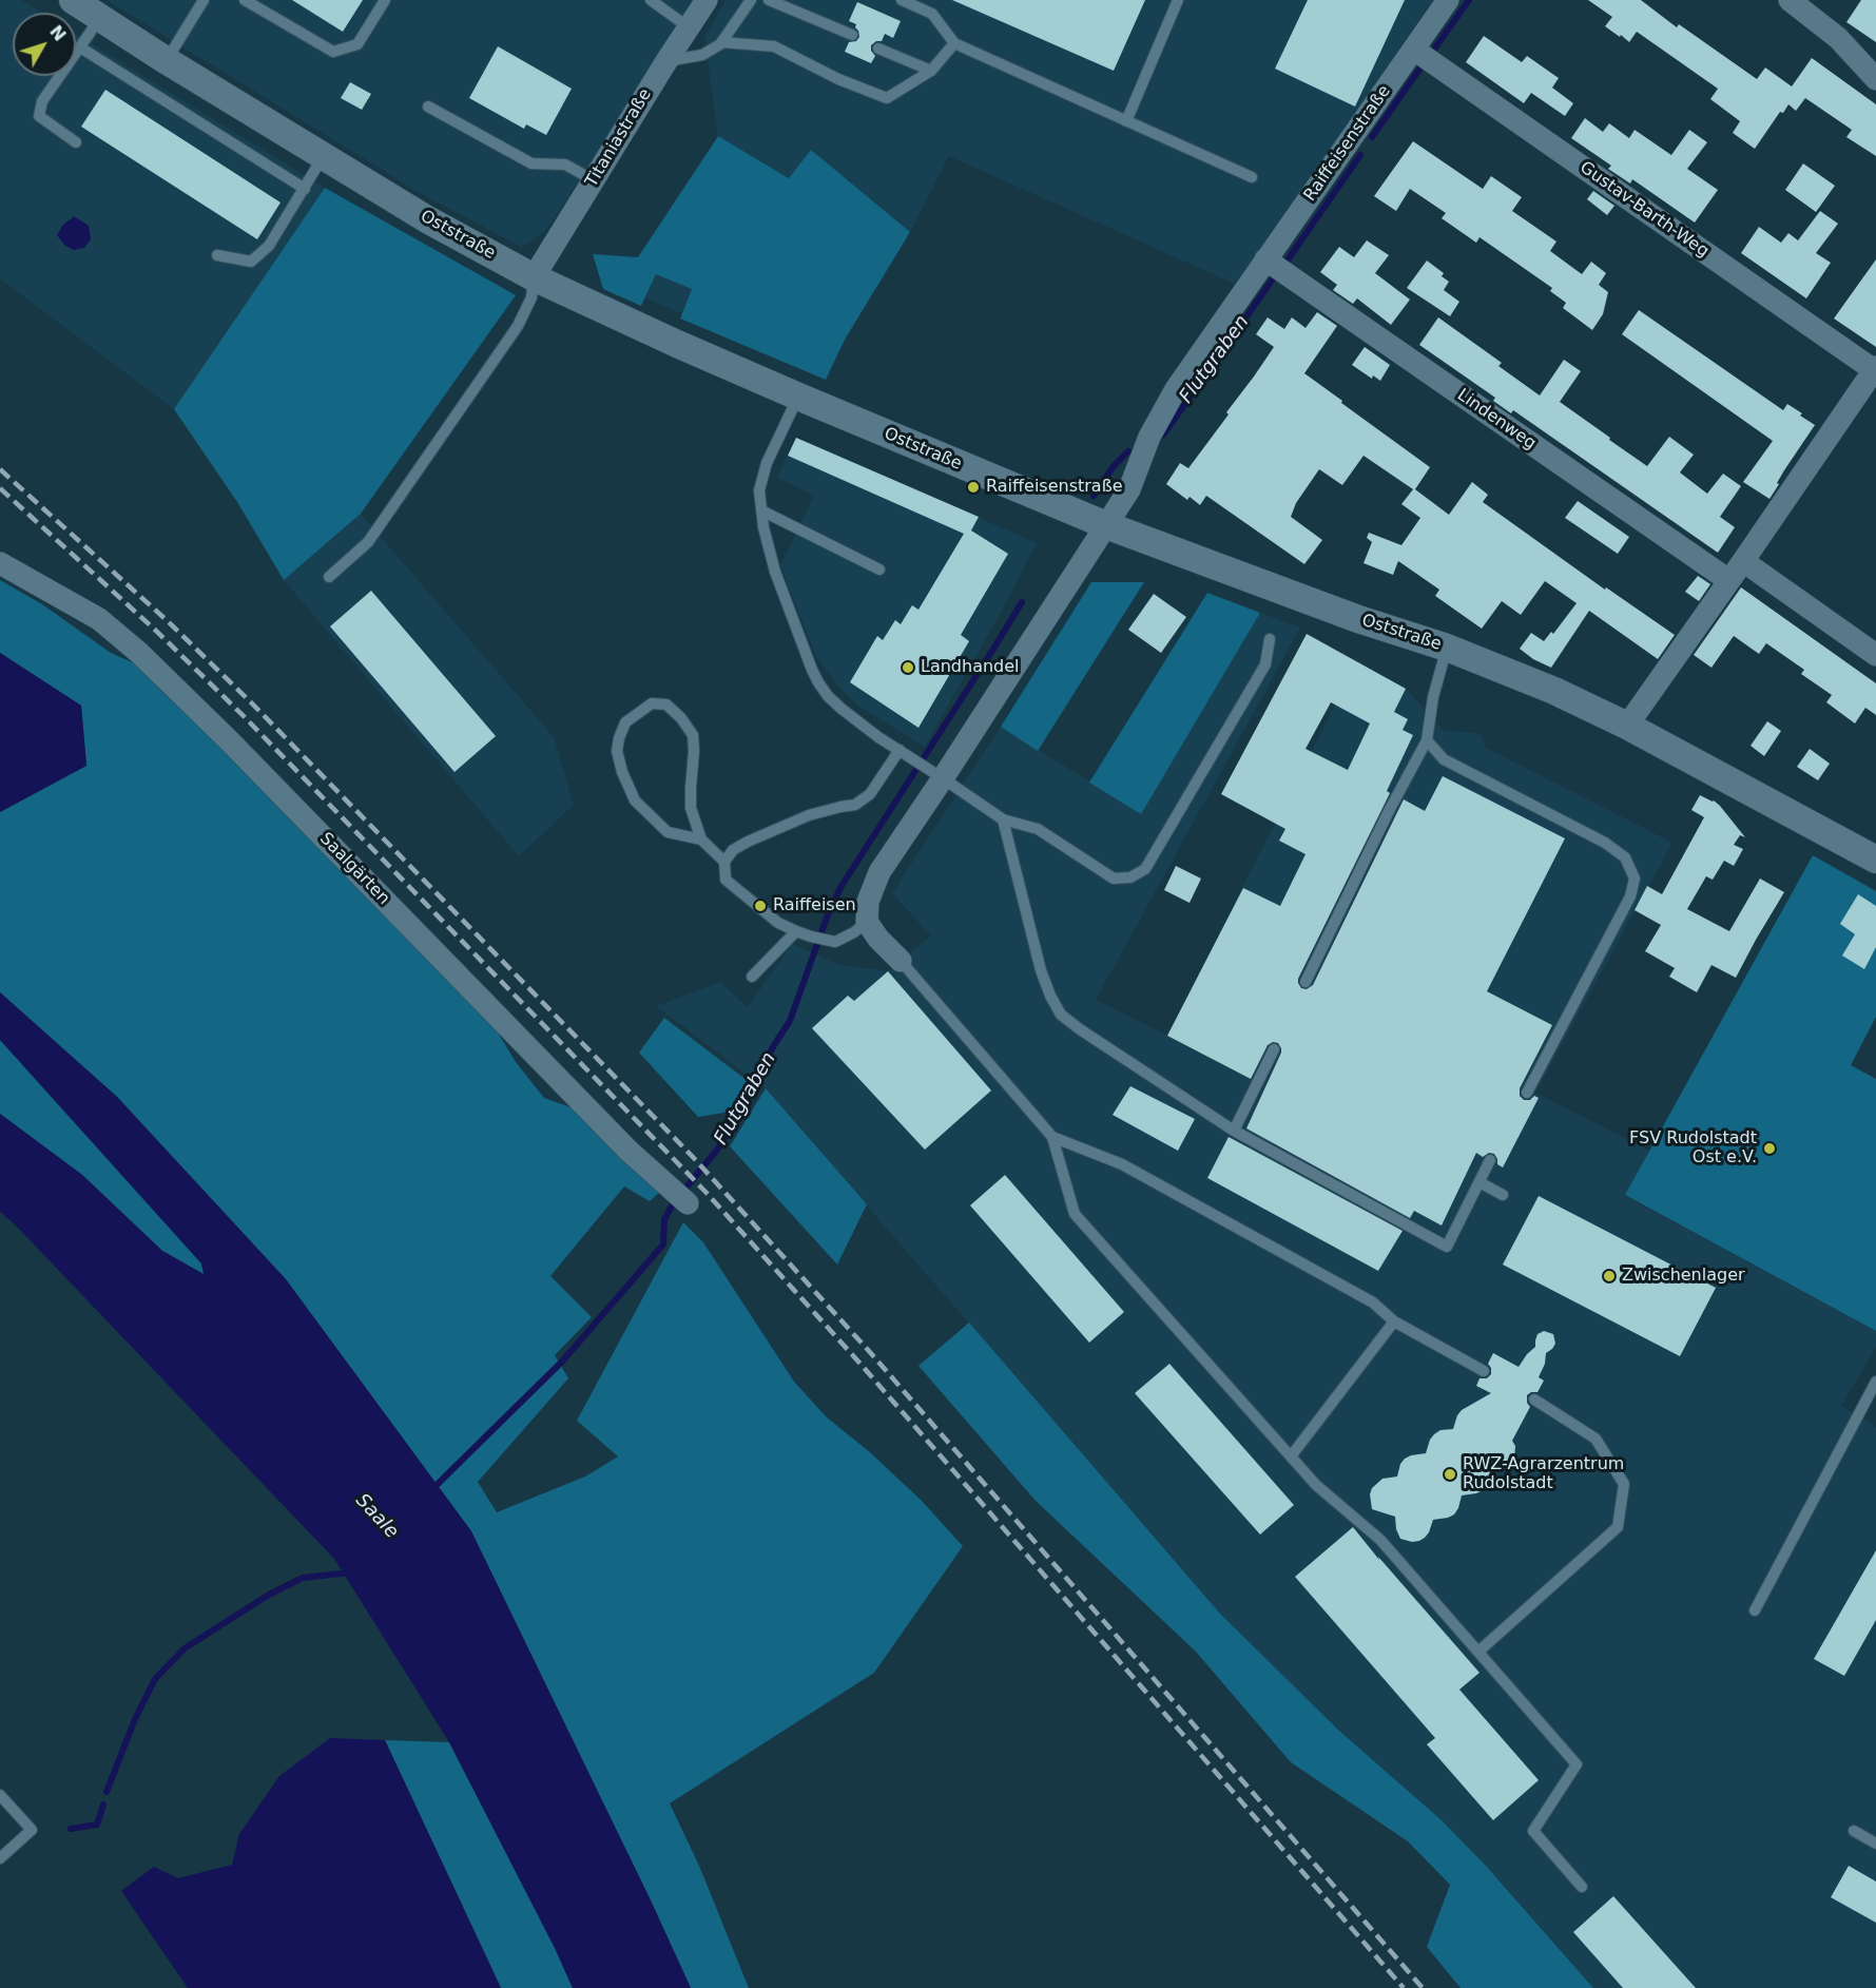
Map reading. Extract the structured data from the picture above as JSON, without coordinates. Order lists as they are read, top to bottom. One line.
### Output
{"streets":{"street":["Titaniastraße","Raiffeisenstraße","Gustav-Barth-Weg","Oststraße","Lindenweg","Saalgärten"]},"crossings":[["Titaniastraße","Oststraße"],["Raiffeisenstraße","Gustav-Barth-Weg"],["Raiffeisenstraße","Oststraße"],["Raiffeisenstraße","Lindenweg"]],"water":["Flutgraben","Saale"],"places":["Raiffeisenstraße","Landhandel","Raiffeisen","FSV Rudolstadt Ost e.V.","Zwischenlager","RWZ-Agrarzentrum Rudolstadt"],"north":"top right"}
